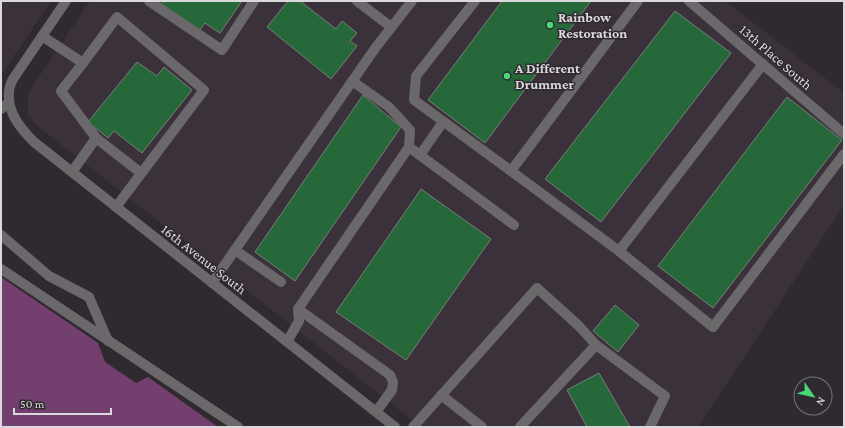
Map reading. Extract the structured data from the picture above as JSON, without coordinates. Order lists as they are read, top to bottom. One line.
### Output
{"streets":{"street":["13th Place South","16th Avenue South"]},"places":["Rainbow Restoration","A Different Drummer"],"scale_bar":"50 m","north":"bottom right"}
